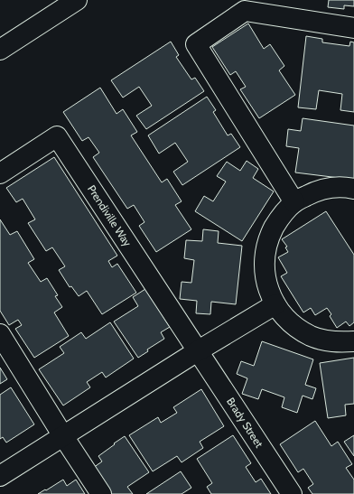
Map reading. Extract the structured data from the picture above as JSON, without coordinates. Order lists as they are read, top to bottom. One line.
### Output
{"streets":{"main road":["Prendiville Way","Brady Street"]},"crossings":[["Prendiville Way","Brady Street"]]}
